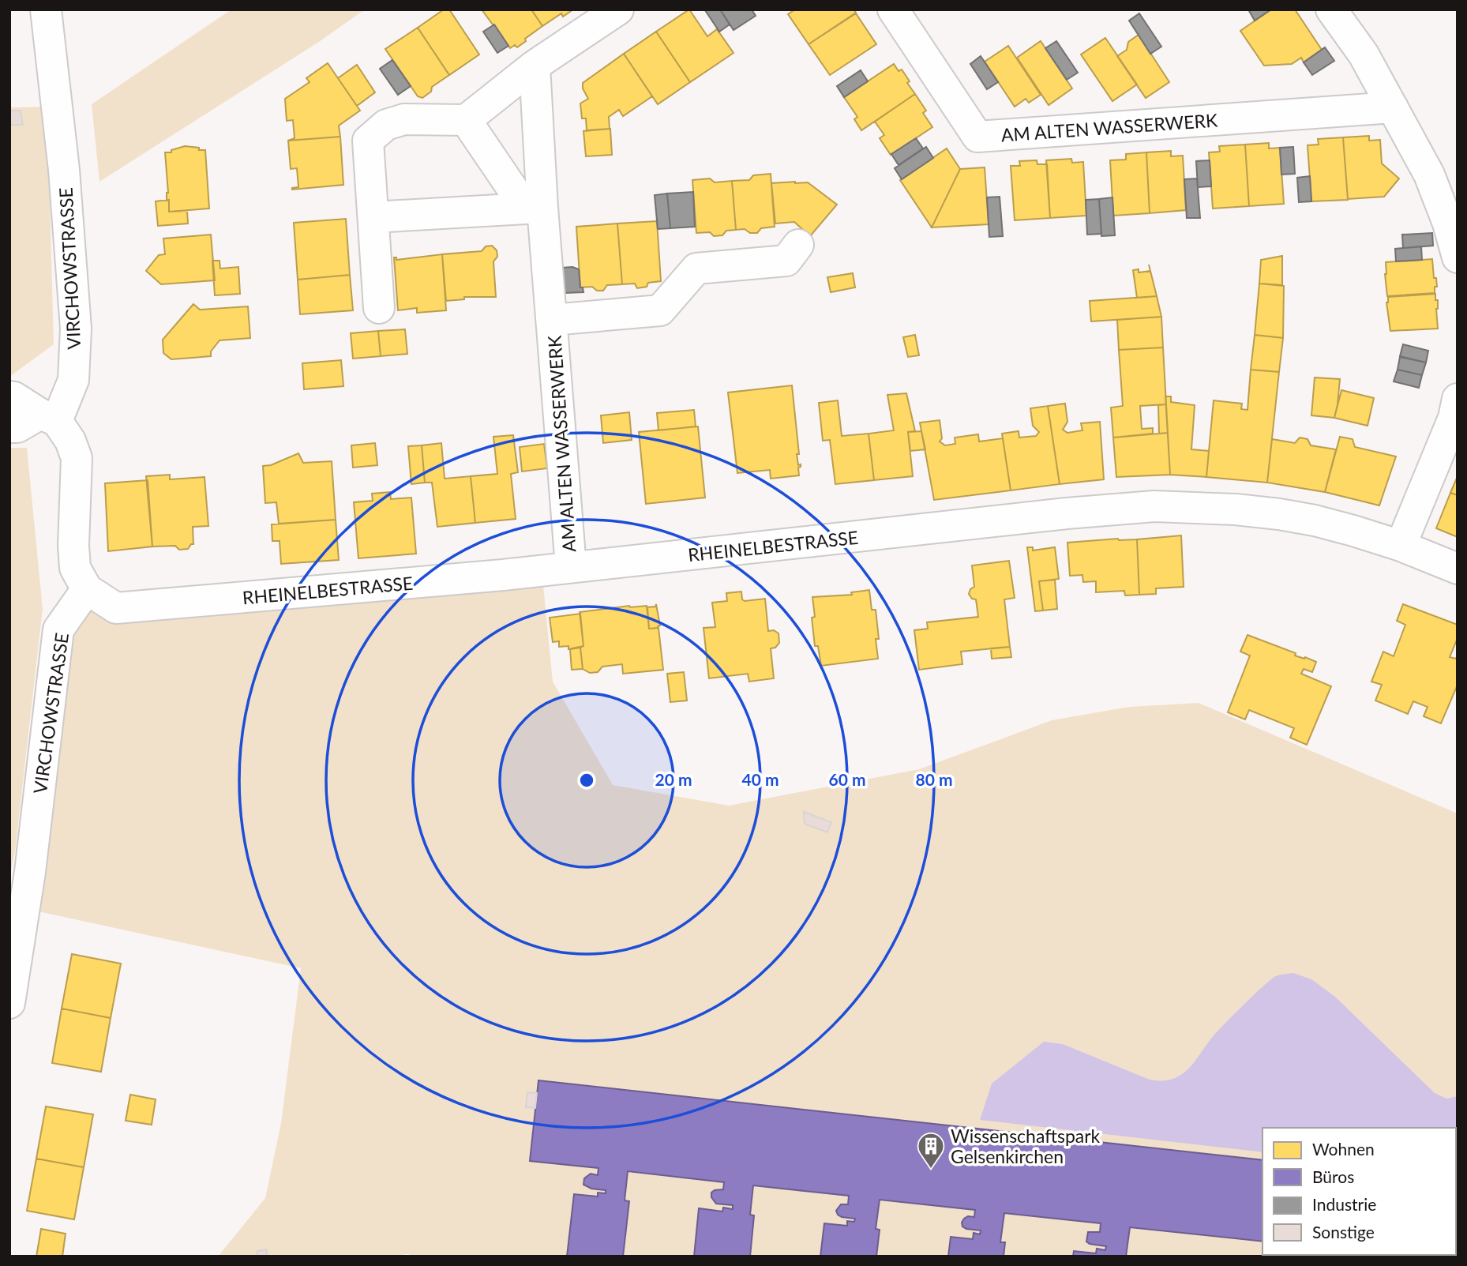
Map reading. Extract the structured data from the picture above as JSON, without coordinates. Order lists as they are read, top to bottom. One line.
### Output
{"streets":{"street":["AM ALTEN WASSERWERK","VIRCHOWSTRASSE","RHEINELBESTRASSE"]},"crossings":[["AM ALTEN WASSERWERK","RHEINELBESTRASSE"],["VIRCHOWSTRASSE","RHEINELBESTRASSE"]],"places":{"building":["Wissenschaftspark Gelsenkirchen"]},"legend":["Wohnen","Büros","Industrie","Sonstige"],"rings":["20 m","40 m","60 m","80 m"]}
